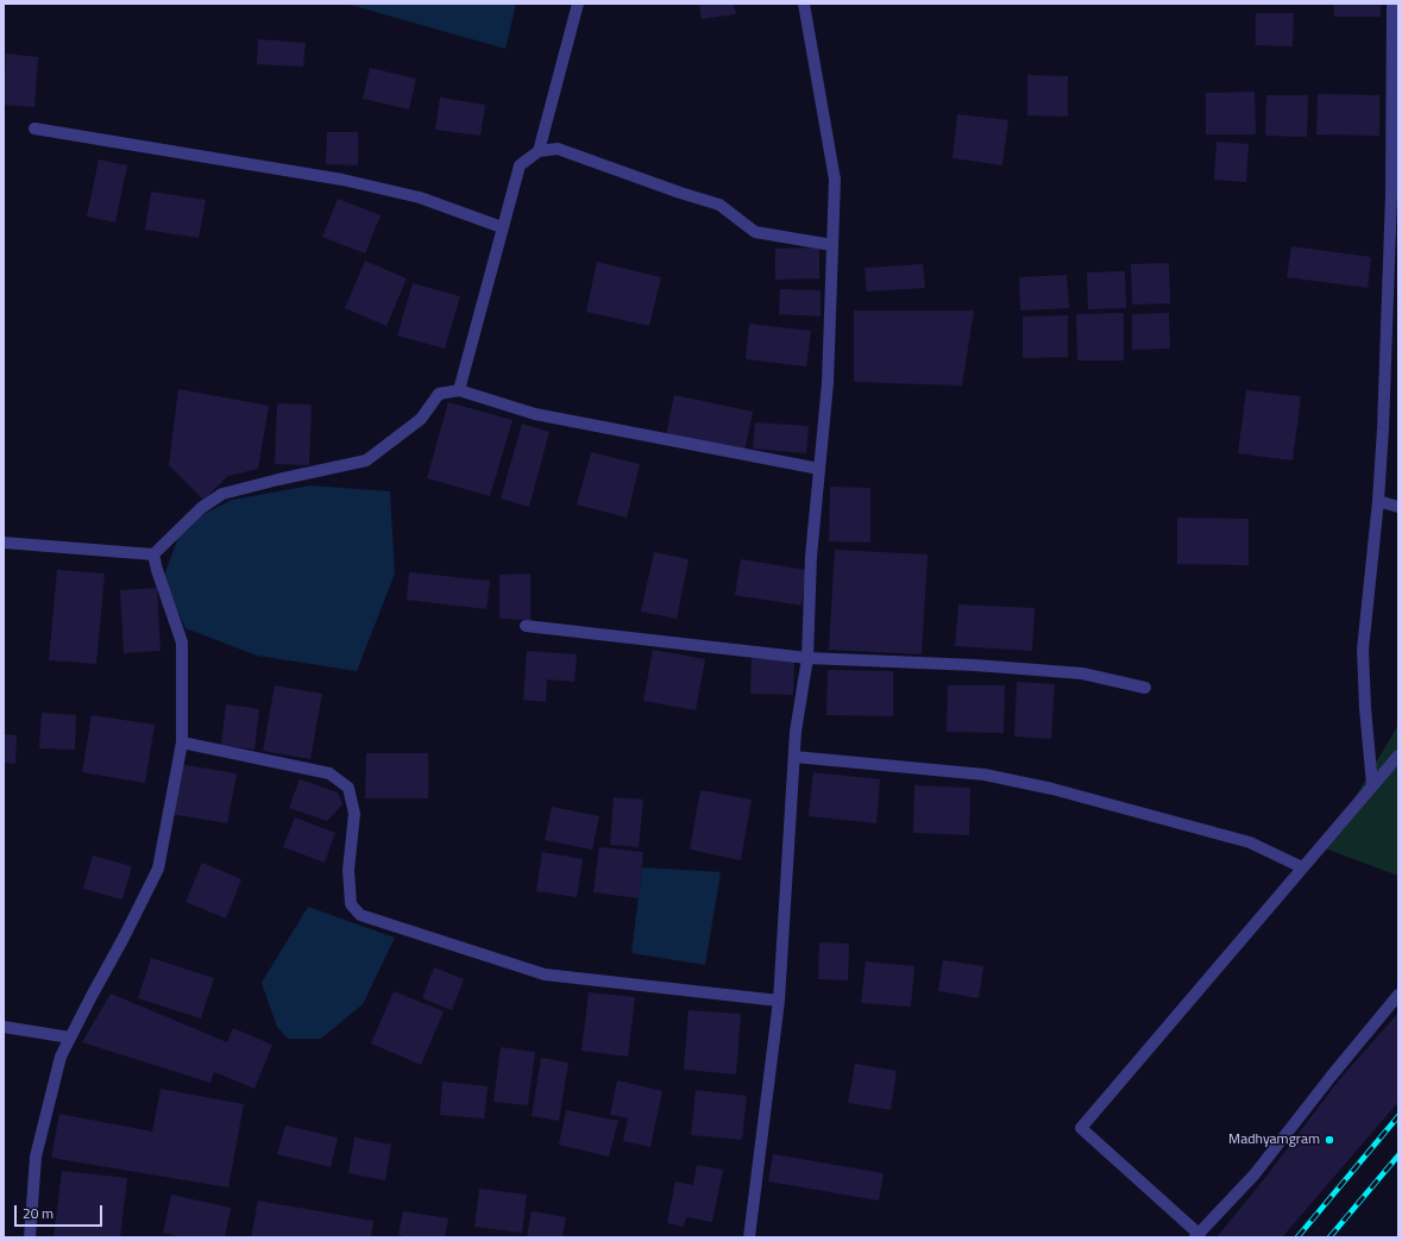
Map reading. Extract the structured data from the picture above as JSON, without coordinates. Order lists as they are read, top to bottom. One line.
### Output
{"places":["Madhyamgram"],"scale_bar":"20 m"}
